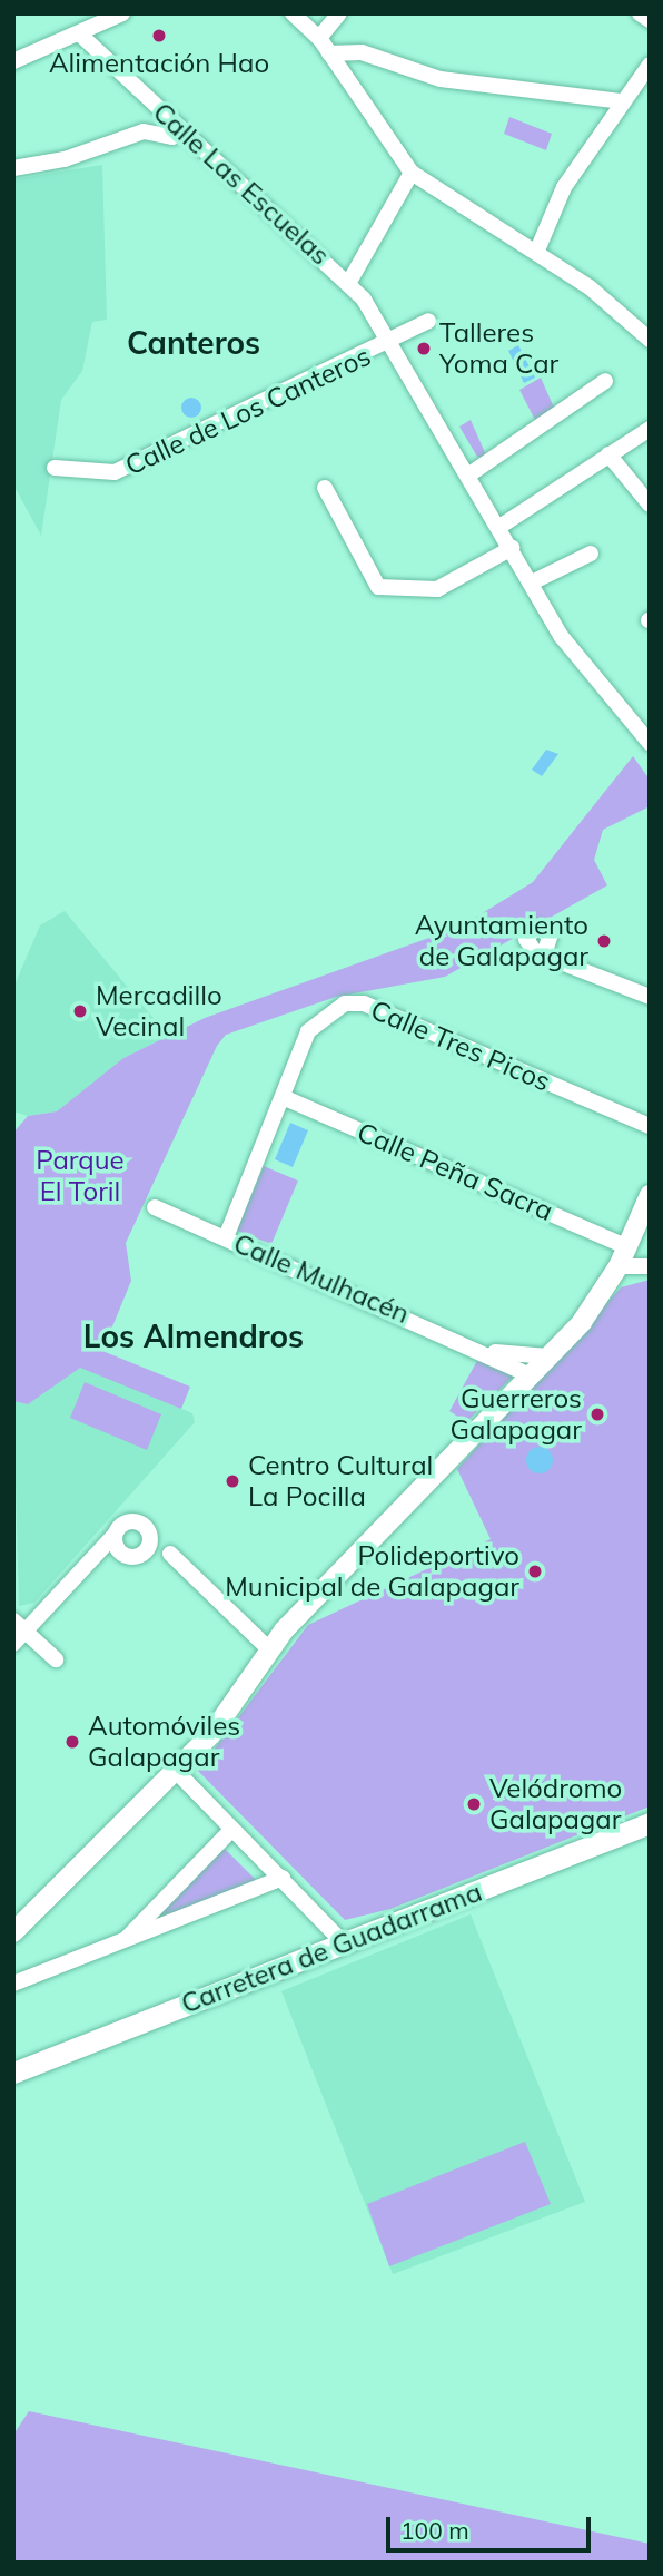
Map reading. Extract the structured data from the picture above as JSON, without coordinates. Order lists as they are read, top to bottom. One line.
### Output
{"streets":{"main road":["Carretera de Guadarrama"],"street":["Calle Las Escuelas","Calle de Los Canteros","Calle Tres Picos","Calle Peña Sacra","Calle Mulhacén"]},"crossings":[["Calle Las Escuelas","Calle de Los Canteros"],["Calle Tres Picos","Calle Peña Sacra"],["Calle Tres Picos","Calle Mulhacén"]],"districts":["Canteros","Los Almendros"],"parks":["Parque El Toril"],"places":["Alimentación Hao","Talleres Yoma Car","Ayuntamiento de Galapagar","Mercadillo Vecinal","Guerreros Galapagar","Centro Cultural La Pocilla","Polideportivo Municipal de Galapagar","Automóviles Galapagar","Velódromo Galapagar"],"scale_bar":"100 m"}
